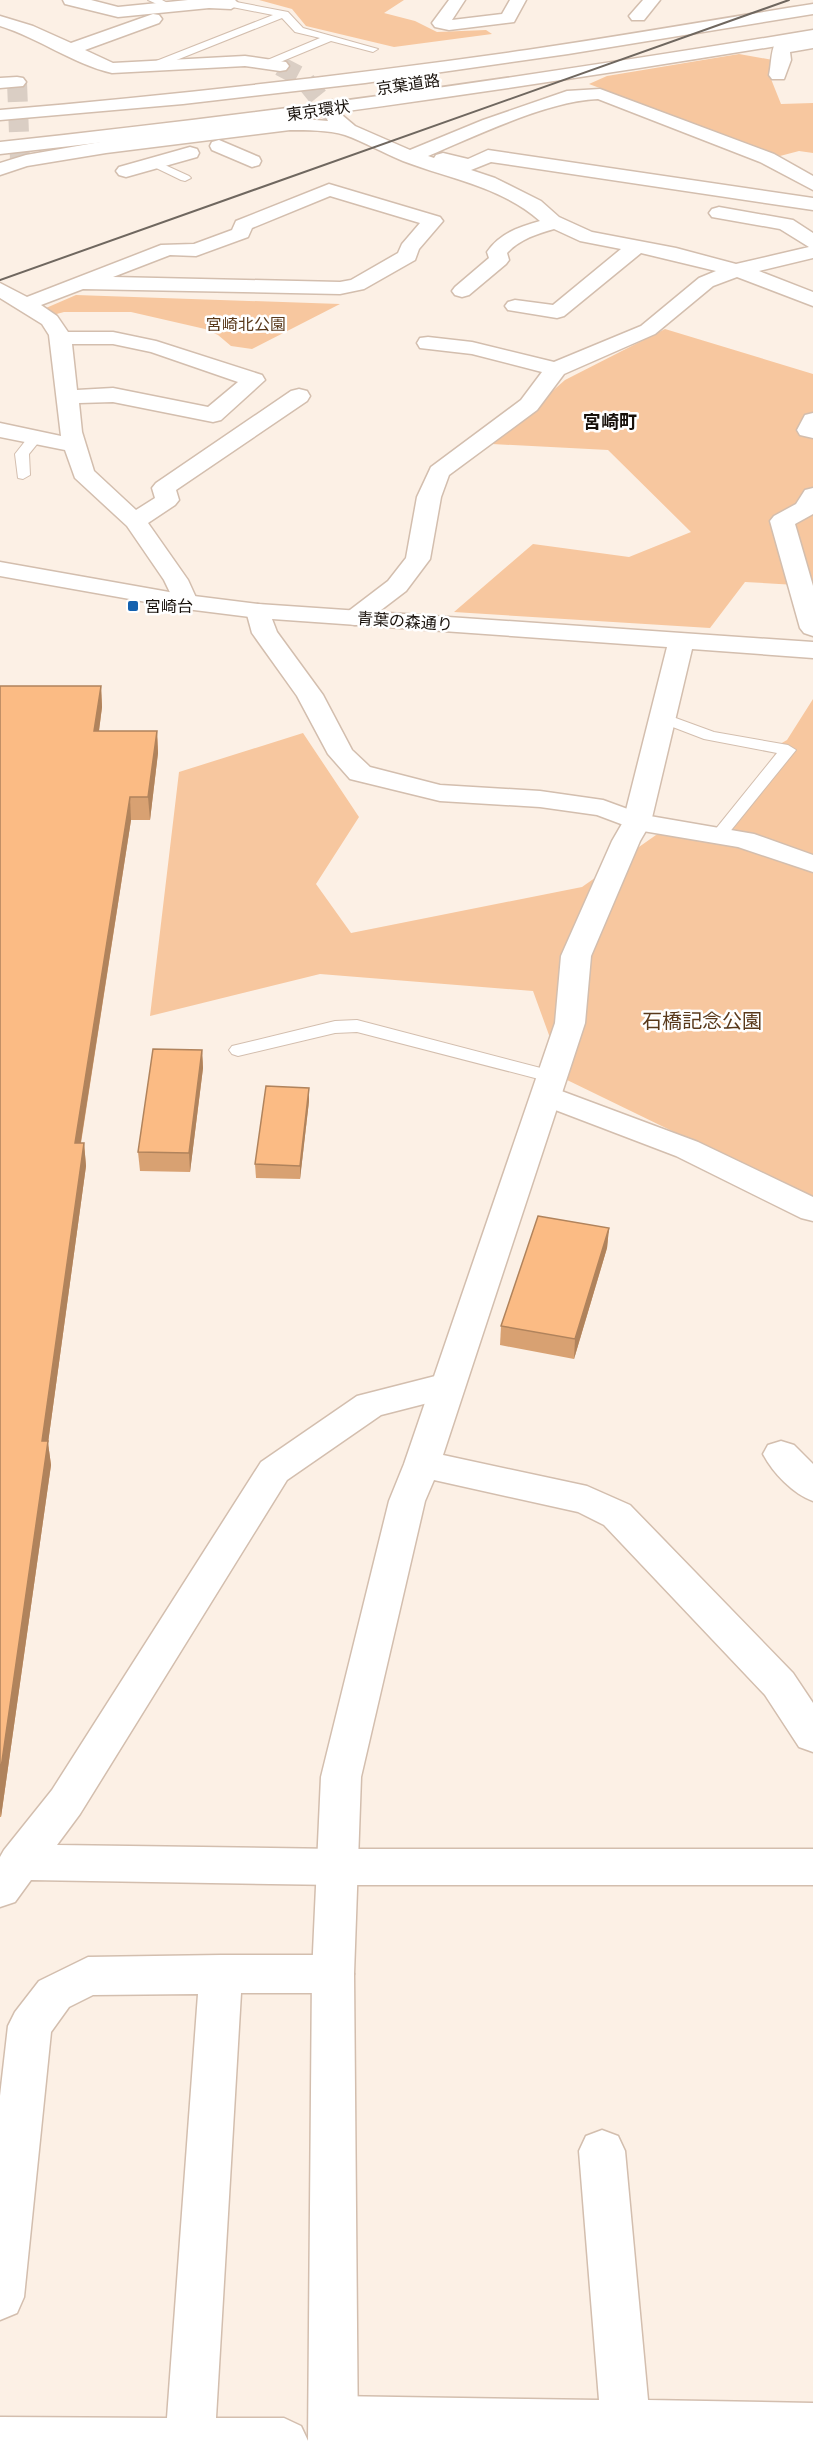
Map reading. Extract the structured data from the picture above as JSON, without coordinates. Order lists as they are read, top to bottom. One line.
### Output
{"streets":{"main road":["京葉道路","東京環状","青葉の森通り"]},"districts":["宮崎町"],"parks":["宮崎北公園","石橋記念公園"],"places":{"transit":["宮崎台"]}}
